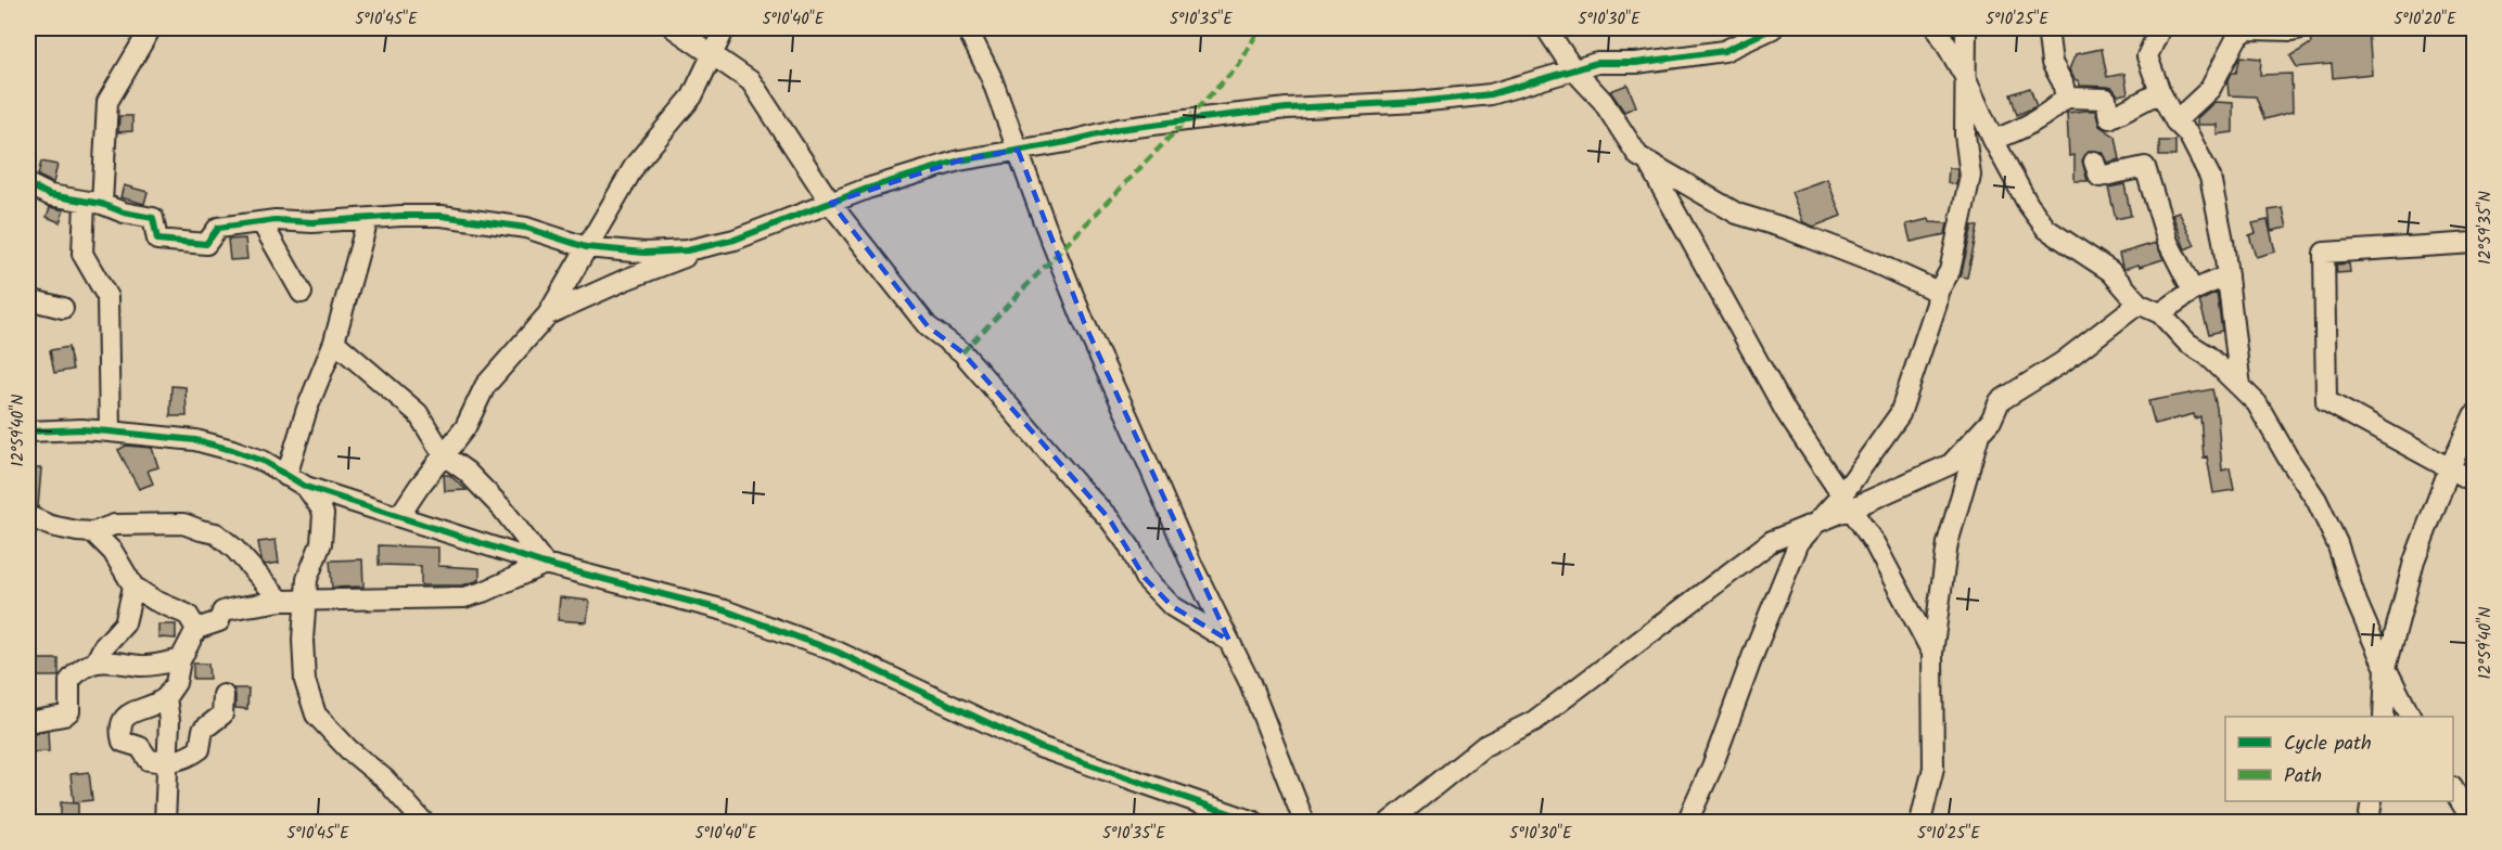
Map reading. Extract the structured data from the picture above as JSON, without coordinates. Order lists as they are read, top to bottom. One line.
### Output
{"legend":["Cycle path","Path"],"coordinates":["5°10'45\"E","5°10'40\"E","5°10'35\"E","5°10'30\"E","5°10'25\"E","5°10'20\"E","12°59'35\"N","12°59'40\"N"]}
